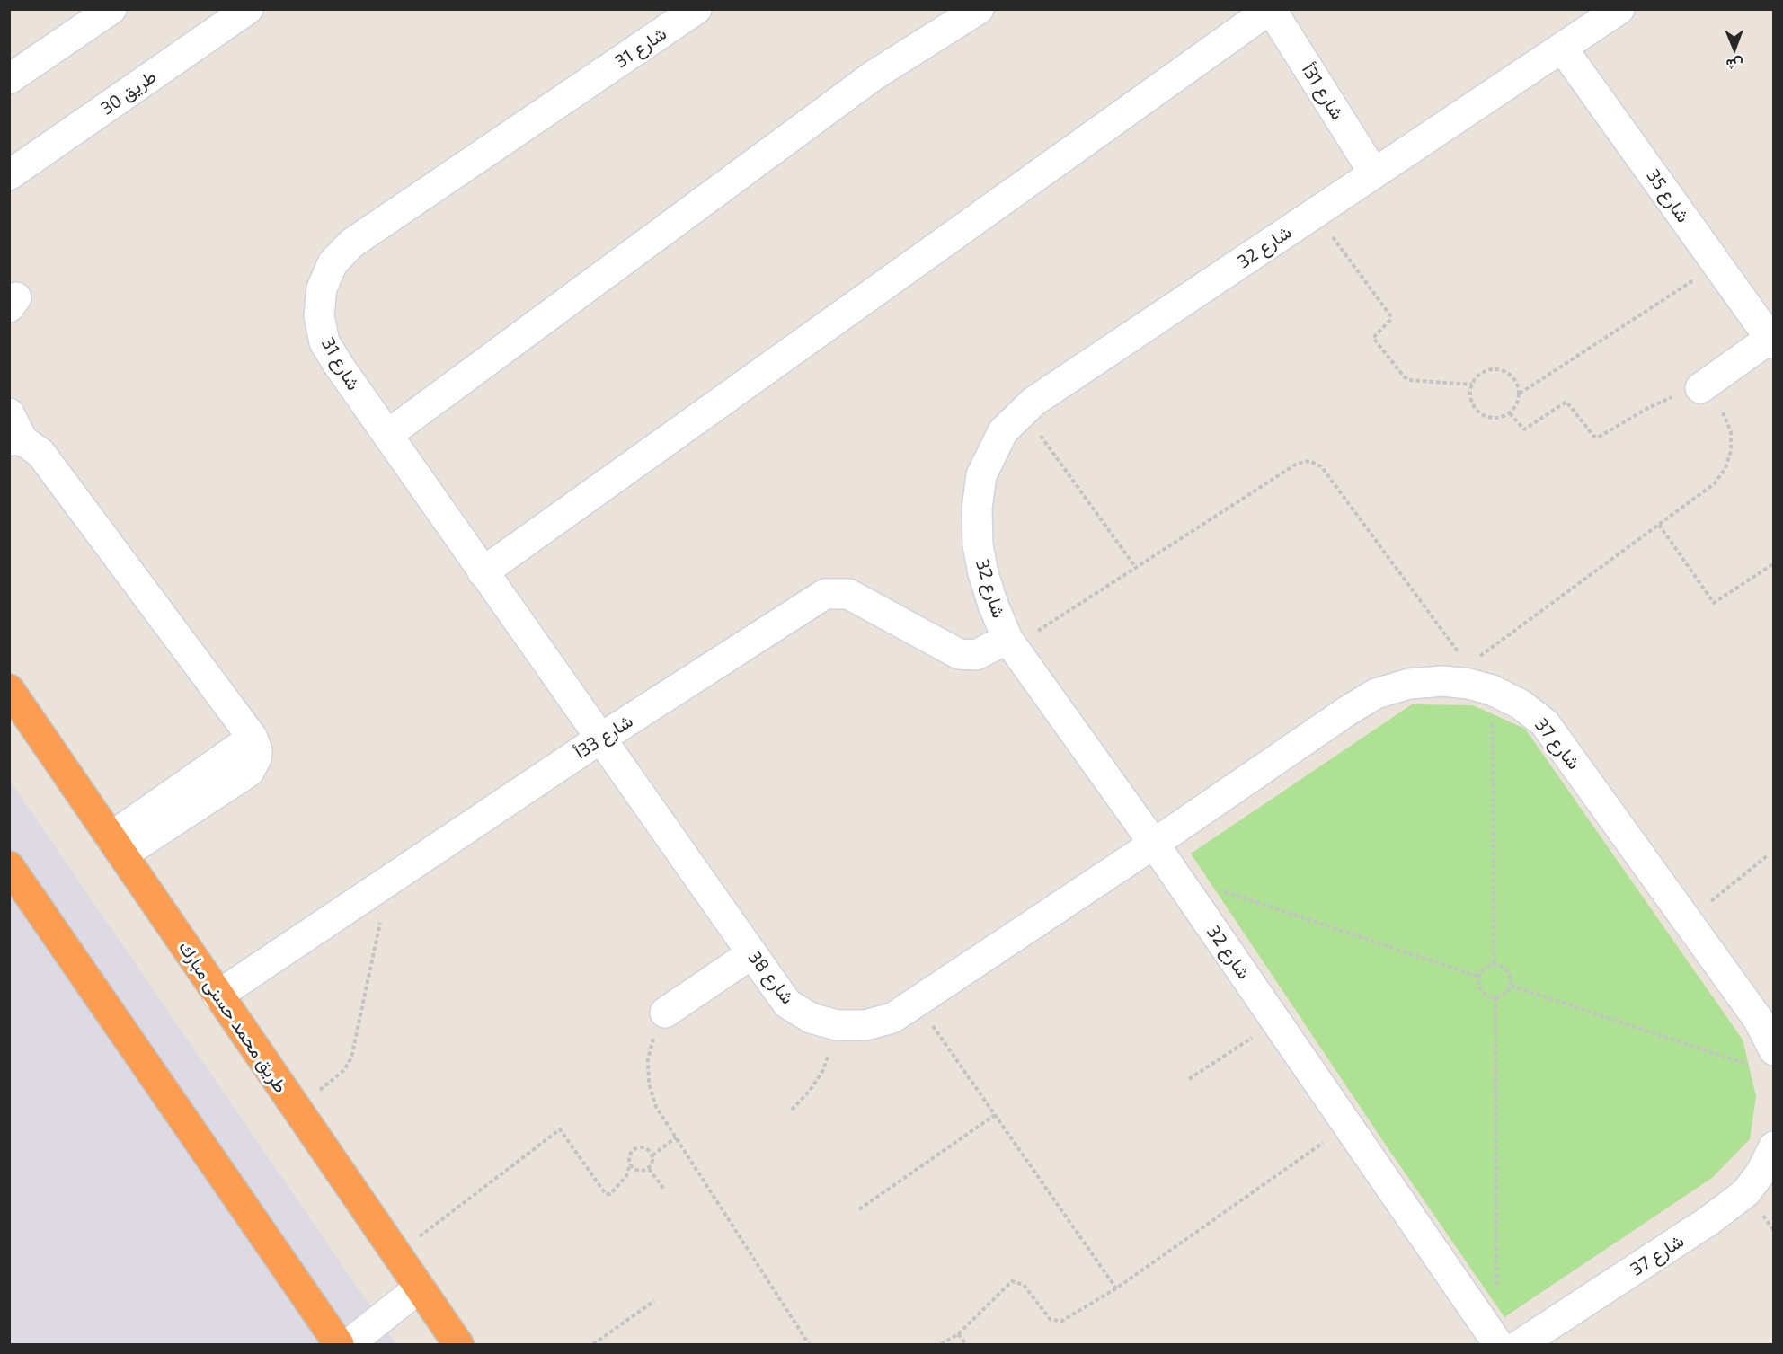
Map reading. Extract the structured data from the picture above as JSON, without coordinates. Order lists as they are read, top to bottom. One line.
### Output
{"streets":{"highway":["طريق محمد حسنى مبارك"],"street":["شارع 31","شارع 31أ","طريق 30","شارع 35","شارع 32","شارع 33أ","شارع 37","شارع 38"]},"crossings":[["شارع 31","شارع 33أ"],["شارع 31","شارع 38"],["شارع 31أ","شارع 32"],["شارع 35","شارع 32"],["شارع 32","شارع 33أ"],["شارع 32","شارع 37"],["شارع 32","شارع 38"],["شارع 33أ","شارع 38"],["شارع 33أ","طريق محمد حسنى مبارك"],["شارع 37","شارع 38"]],"north":"bottom"}
